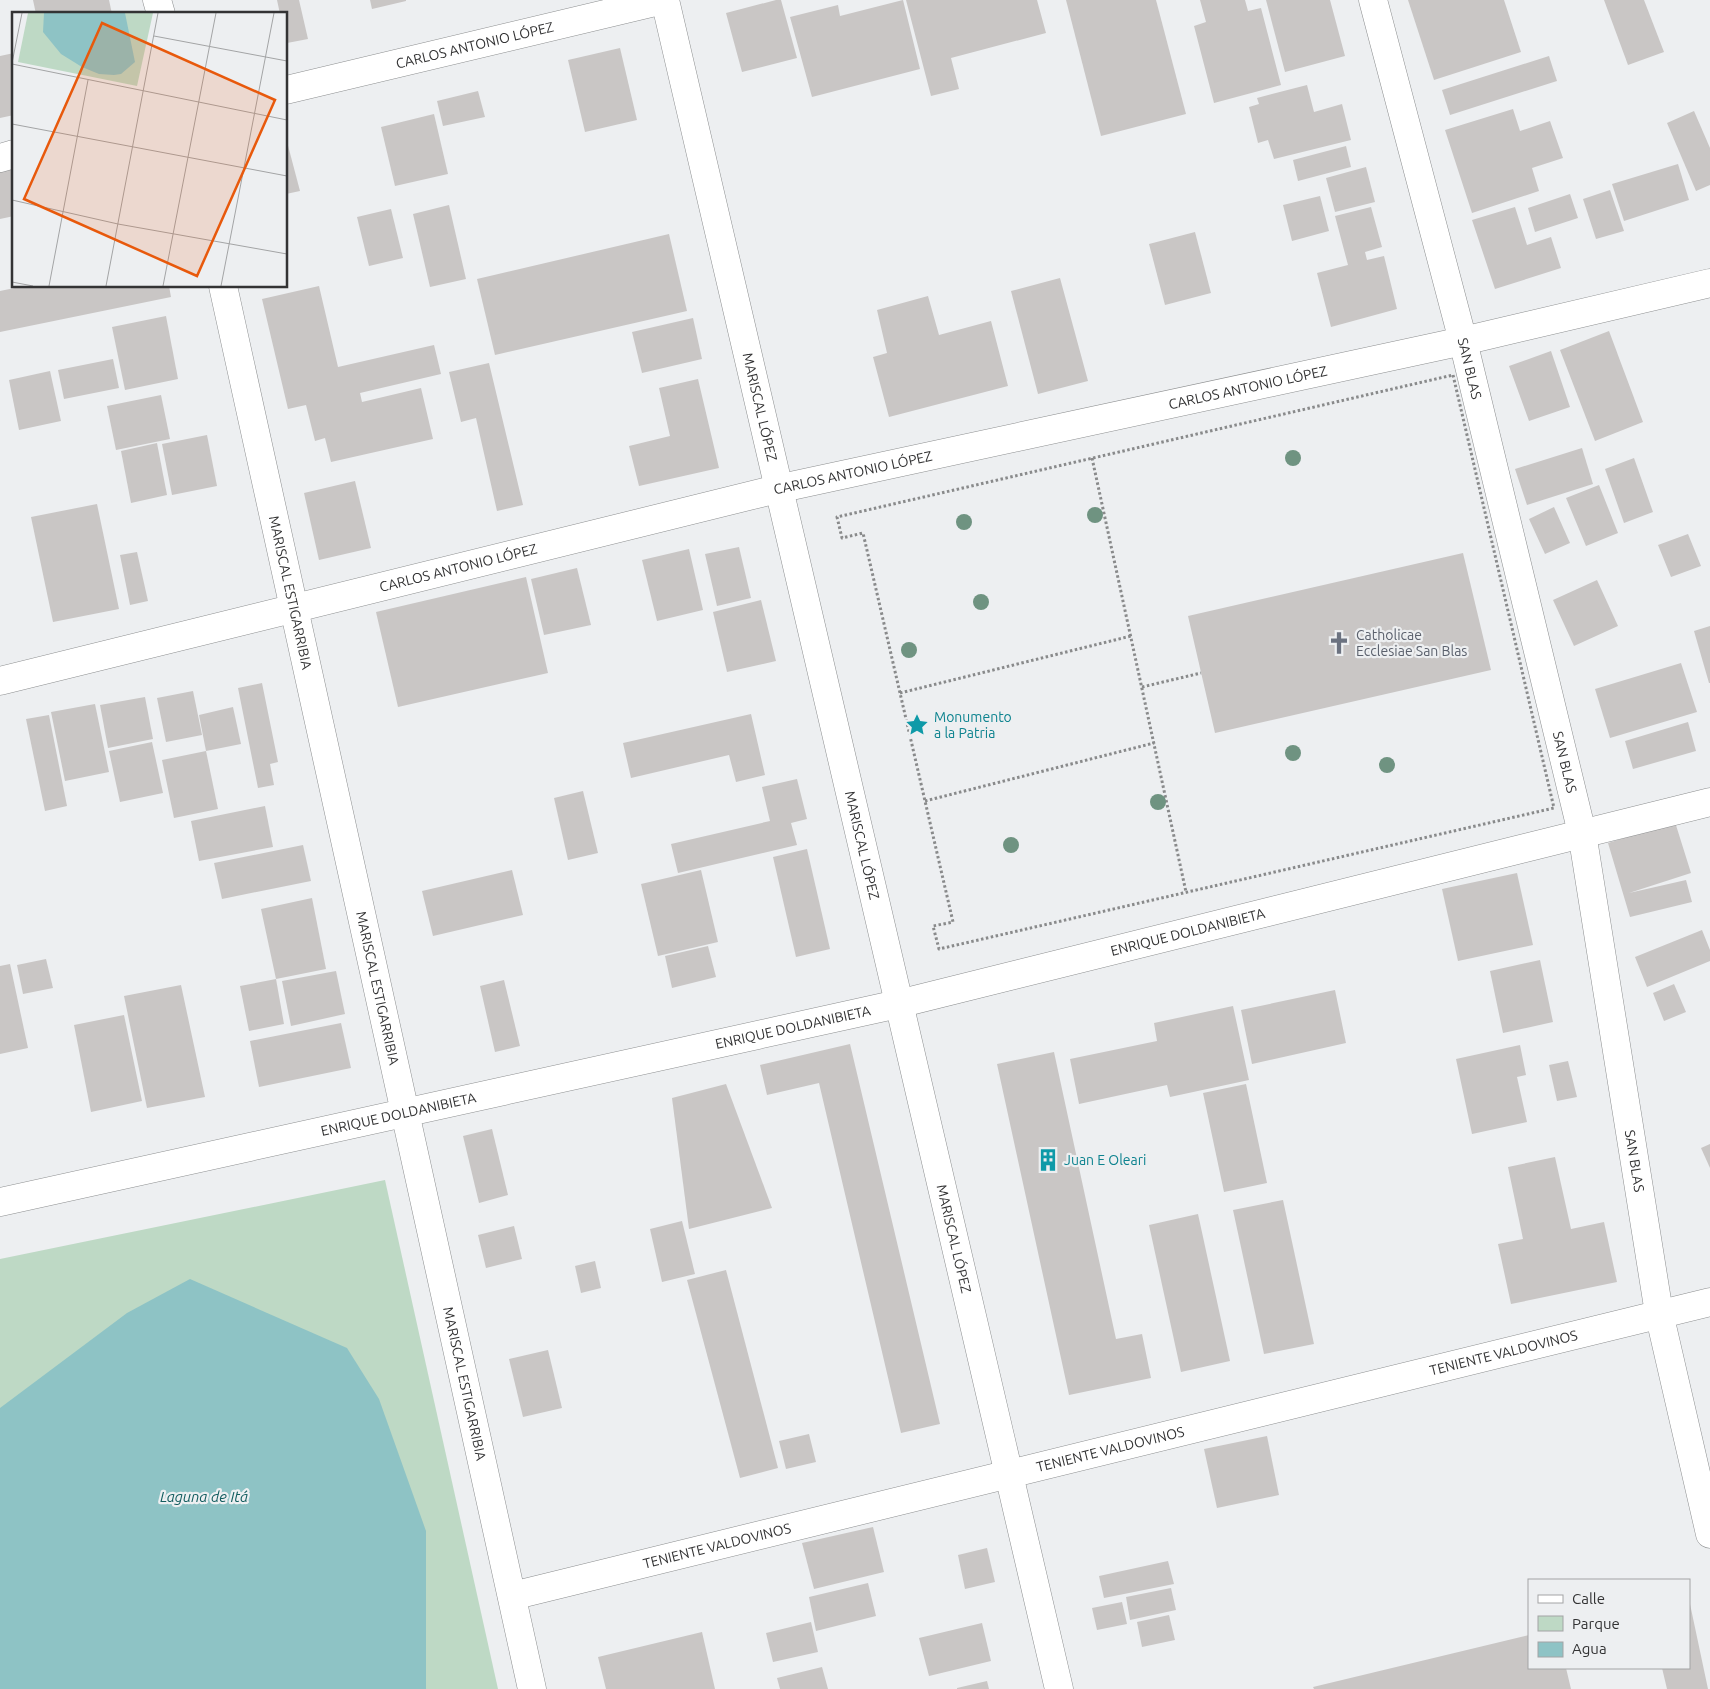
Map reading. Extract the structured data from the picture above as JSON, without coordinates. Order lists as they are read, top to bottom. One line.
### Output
{"streets":{"street":["CARLOS ANTONIO LÓPEZ","SAN BLAS","MARISCAL LÓPEZ","MARISCAL ESTIGARRIBIA","ENRIQUE DOLDANIBIETA","TENIENTE VALDOVINOS"]},"crossings":[["CARLOS ANTONIO LÓPEZ","SAN BLAS"],["CARLOS ANTONIO LÓPEZ","MARISCAL LÓPEZ"],["CARLOS ANTONIO LÓPEZ","MARISCAL ESTIGARRIBIA"],["SAN BLAS","ENRIQUE DOLDANIBIETA"],["SAN BLAS","TENIENTE VALDOVINOS"],["MARISCAL LÓPEZ","ENRIQUE DOLDANIBIETA"],["MARISCAL LÓPEZ","TENIENTE VALDOVINOS"],["MARISCAL ESTIGARRIBIA","ENRIQUE DOLDANIBIETA"],["MARISCAL ESTIGARRIBIA","TENIENTE VALDOVINOS"]],"water":["Laguna de Itá"],"places":{"church":["Catholicae Ecclesiae San Blas"],"place":["Monumento a la Patria"],"building":["Juan E Oleari"]},"legend":["Calle","Parque","Agua"]}
